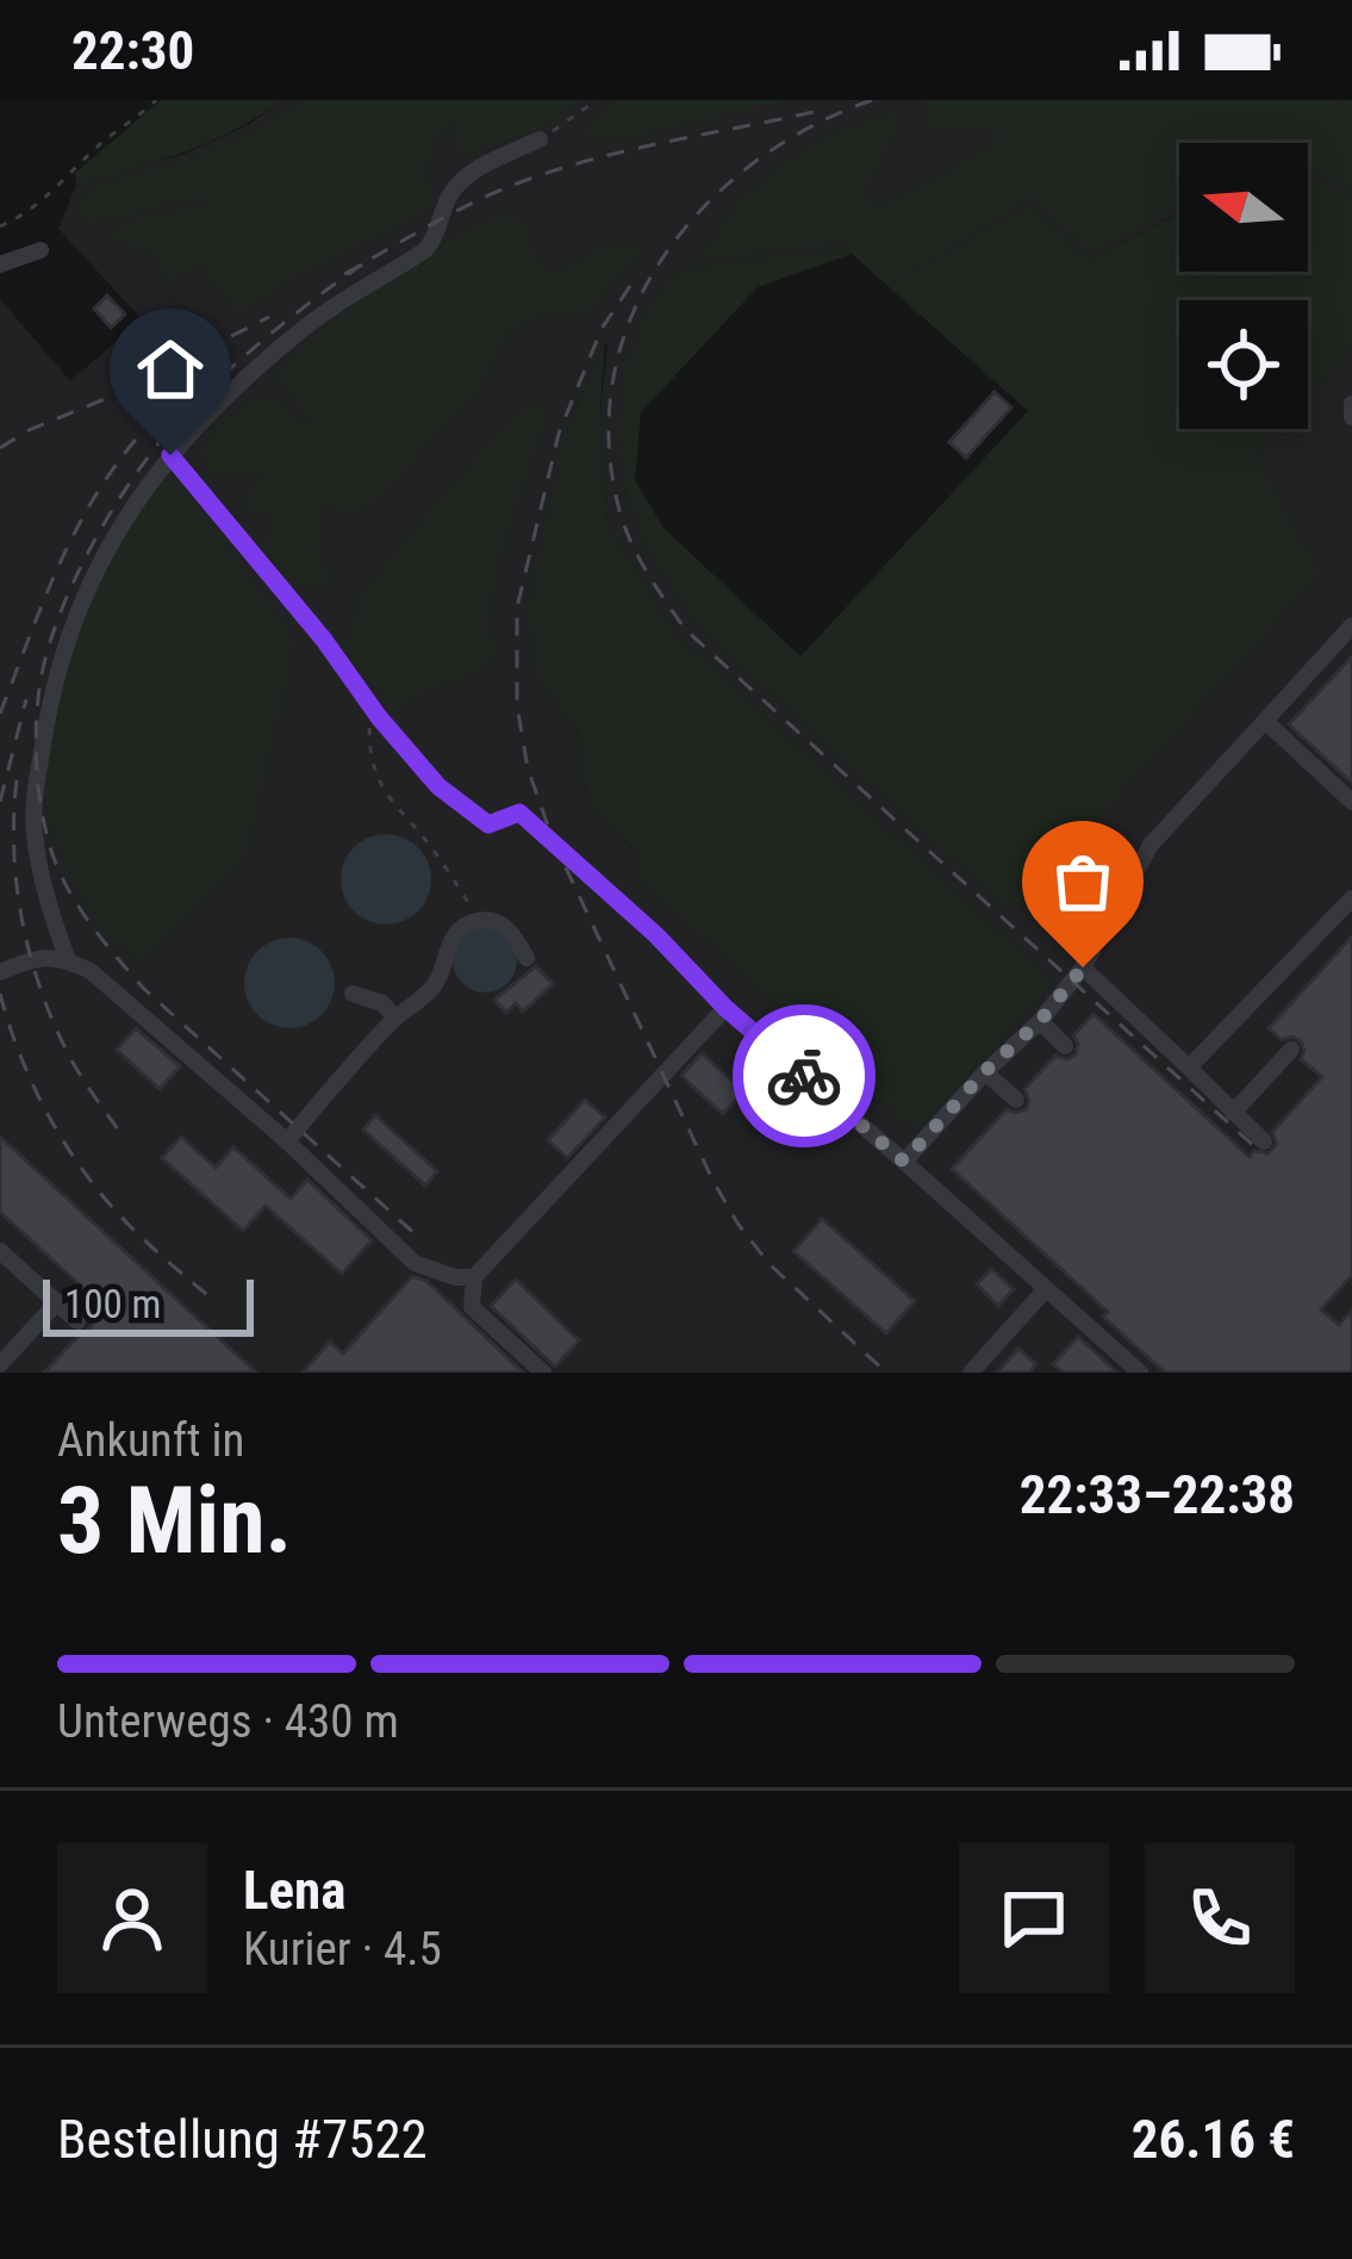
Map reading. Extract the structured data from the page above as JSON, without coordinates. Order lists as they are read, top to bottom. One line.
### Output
{"scale_bar":"100 m","north":"left","page":{"status":"22:30","scale":"100 m","heading":["3 Min.","Ankunft in","22:33–22:38"],"panel":["Lena","Kurier · 4.5","Bestellung #7522","26.16 €"],"bar":"Unterwegs · 430 m"}}
